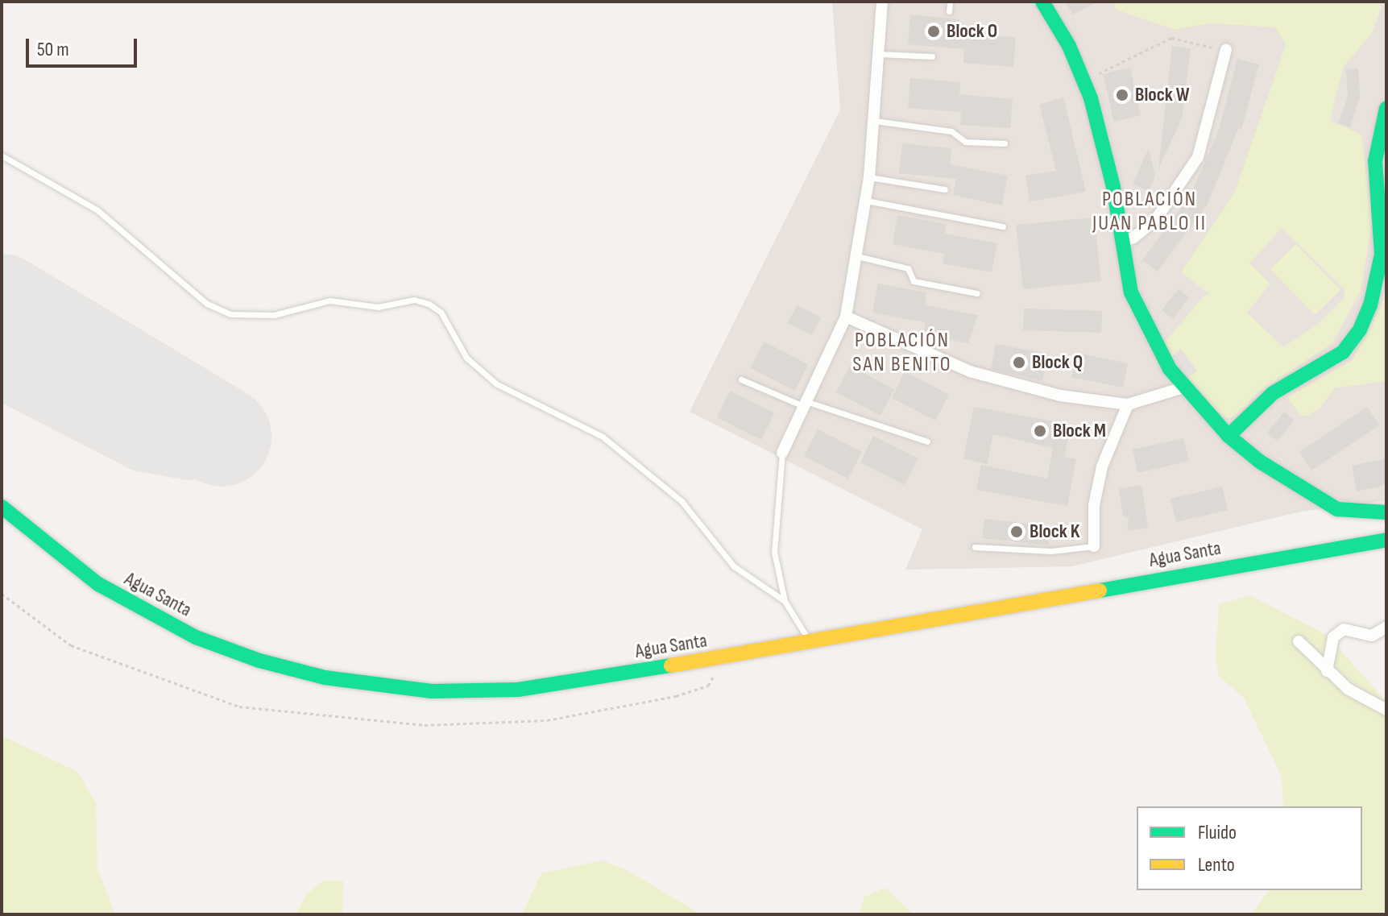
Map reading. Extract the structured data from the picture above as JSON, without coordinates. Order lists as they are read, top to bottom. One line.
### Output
{"streets":{"main road":["Agua Santa"]},"districts":["POBLACIÓN JUAN PABLO II","POBLACIÓN SAN BENITO"],"places":["Block O","Block W","Block Q","Block M","Block K"],"legend":["Fluido","Lento"],"scale_bar":"50 m"}
